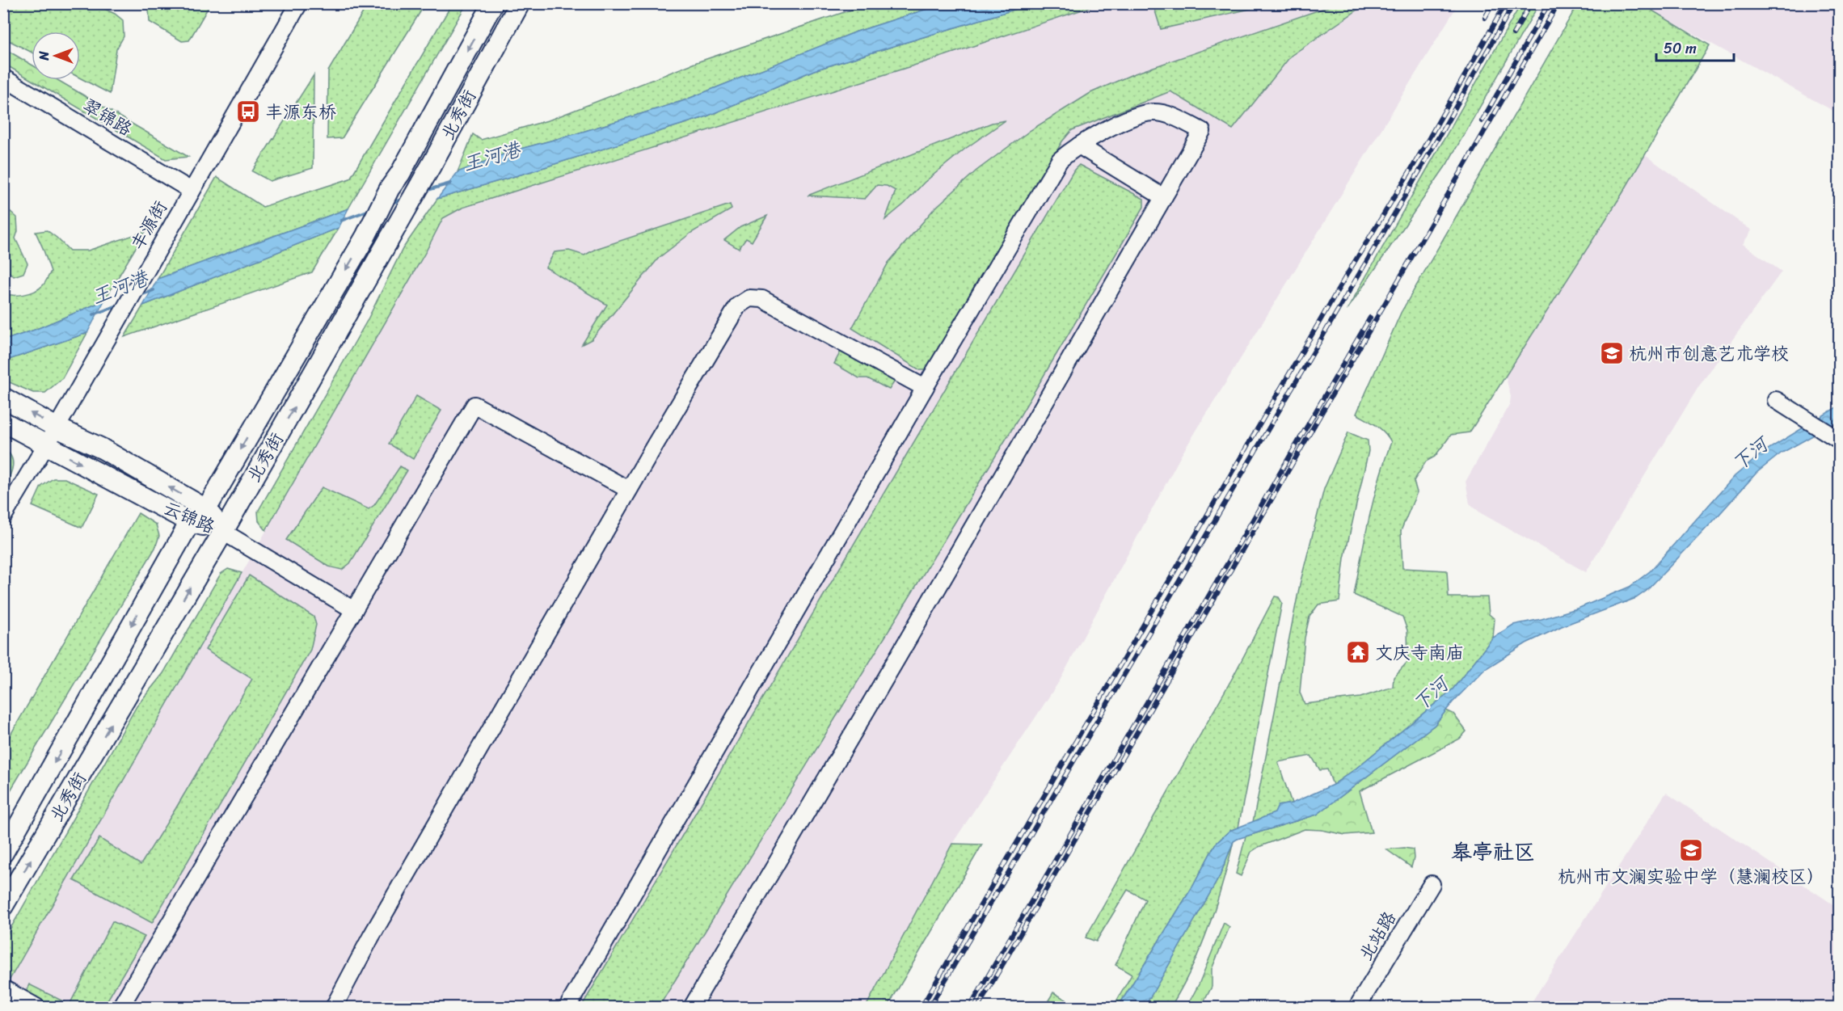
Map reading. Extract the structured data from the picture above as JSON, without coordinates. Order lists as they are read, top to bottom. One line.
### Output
{"streets":{"main road":["北秀街","云锦路"],"street":["翠锦路","丰源街","北站路"]},"crossings":[["北秀街","云锦路"],["翠锦路","丰源街"],["丰源街","云锦路"]],"districts":["皋亭社区"],"water":["王河港","下河"],"places":{"bus stop":["丰源东桥"],"school or university":["杭州市创意艺术学校","杭州市文澜实验中学（慧澜校区）"],"temple":["文庆寺南庙"]},"scale_bar":"50 m","north":"left"}
